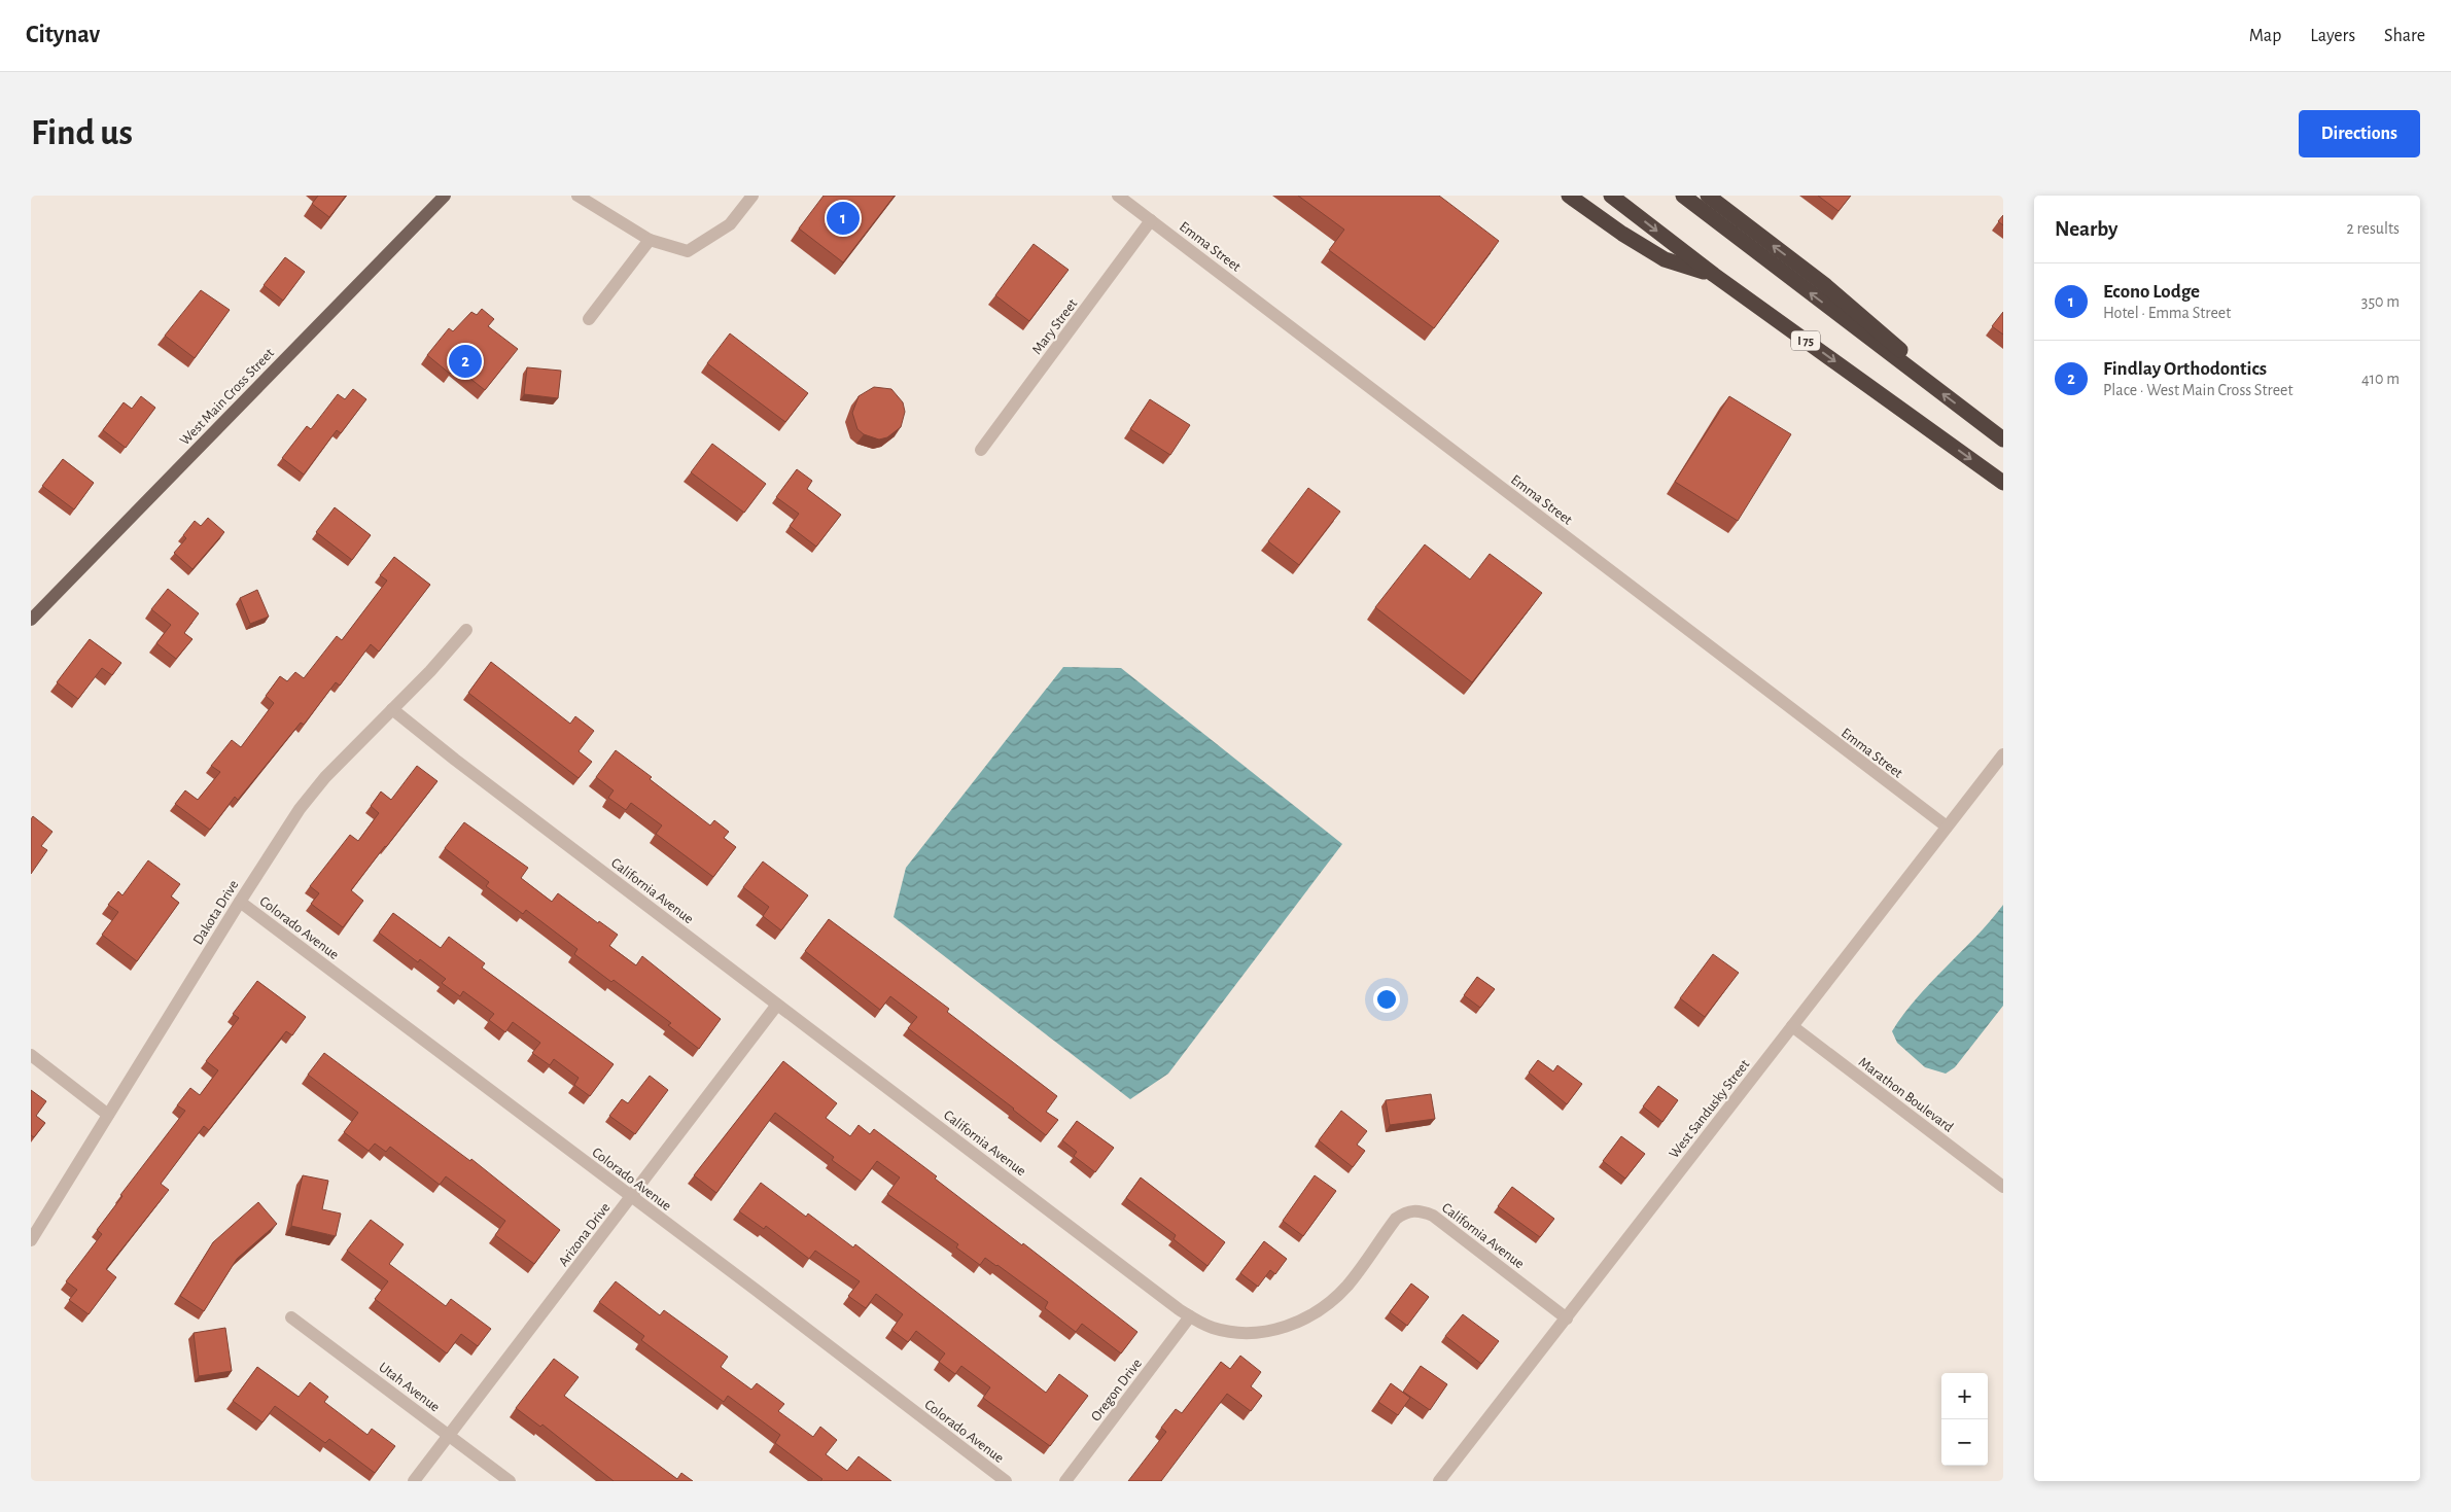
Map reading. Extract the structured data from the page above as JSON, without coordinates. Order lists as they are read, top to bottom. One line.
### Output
{"streets":{"highway":["I 75"],"main road":["West Main Cross Street"],"street":["Emma Street","Mary Street","California Avenue","Dakota Drive","Colorado Avenue","Marathon Boulevard","West Sandusky Street","Arizona Drive","Utah Avenue","Oregon Drive"]},"crossings":[["Emma Street","Mary Street"],["Emma Street","West Sandusky Street"],["California Avenue","Dakota Drive"],["California Avenue","West Sandusky Street"],["California Avenue","Arizona Drive"],["California Avenue","Oregon Drive"],["Dakota Drive","Colorado Avenue"],["Colorado Avenue","Arizona Drive"],["Marathon Boulevard","West Sandusky Street"],["Arizona Drive","Utah Avenue"]],"page":{"header":"Citynav","nav":["Map","Layers","Share"],"buttons":"Directions","title":"Find us","heading":["Nearby","2 results"],"pins":["1","2"],"list":[{"mark":"1","name":"Econo Lodge","note":"Hotel · Emma Street","value":"350 m"},{"mark":"2","name":"Findlay Orthodontics","note":"Place · West Main Cross Street","value":"410 m"}],"map_buttons":["+","−"]}}
